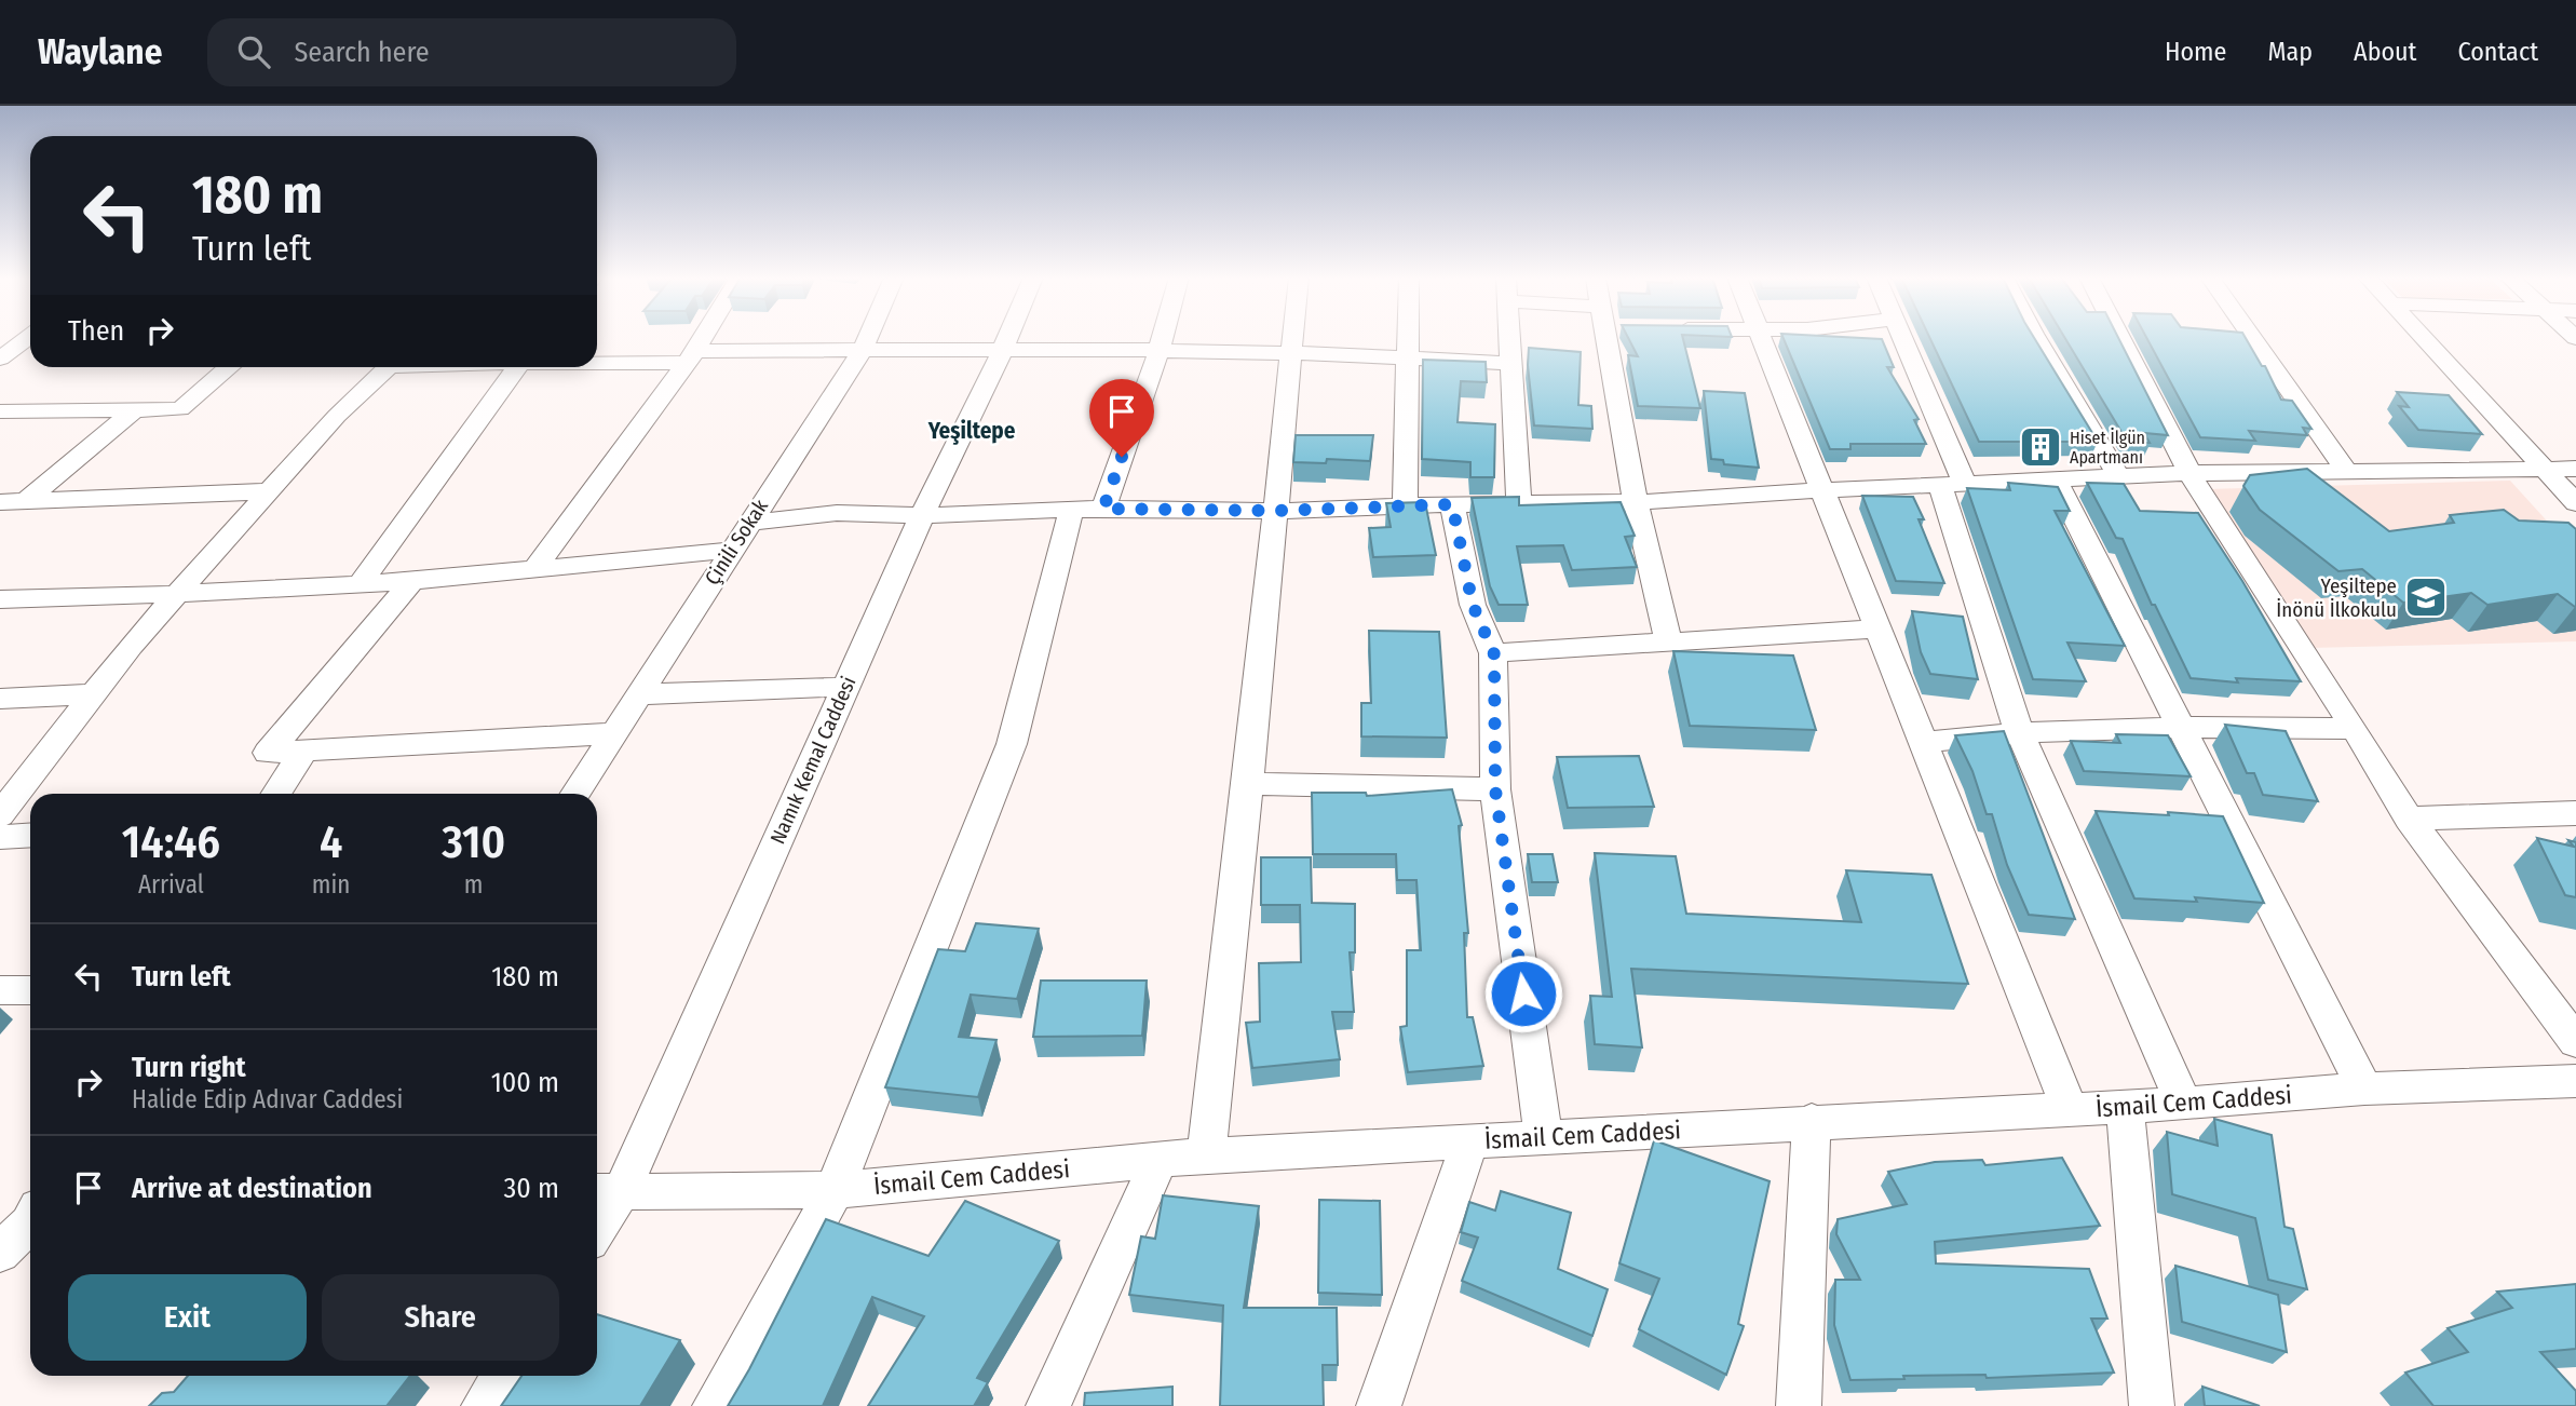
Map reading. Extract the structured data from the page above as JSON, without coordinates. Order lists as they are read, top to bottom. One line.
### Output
{"streets":{"street":["Çinili Sokak","Namık Kemal Caddesi","İsmail Cem Caddesi"]},"crossings":[["Namık Kemal Caddesi","İsmail Cem Caddesi"]],"districts":["Yeşiltepe"],"places":{"building":["Hiset İlgün Apartmanı"],"school or university":["Yeşiltepe İnönü İlkokulu"]},"page":{"header":"Waylane","search":"Search here","nav":["Home","Map","About","Contact"],"turn":["180 m","Turn left"],"then":"Then","eta":["14:46","Arrival","4","min","310","m"],"list":[{"name":"Turn left","value":"180 m"},{"name":"Turn right","note":"Halide Edip Adıvar Caddesi","value":"100 m"},{"name":"Arrive at destination","value":"30 m"}],"buttons":["Exit","Share"]}}
